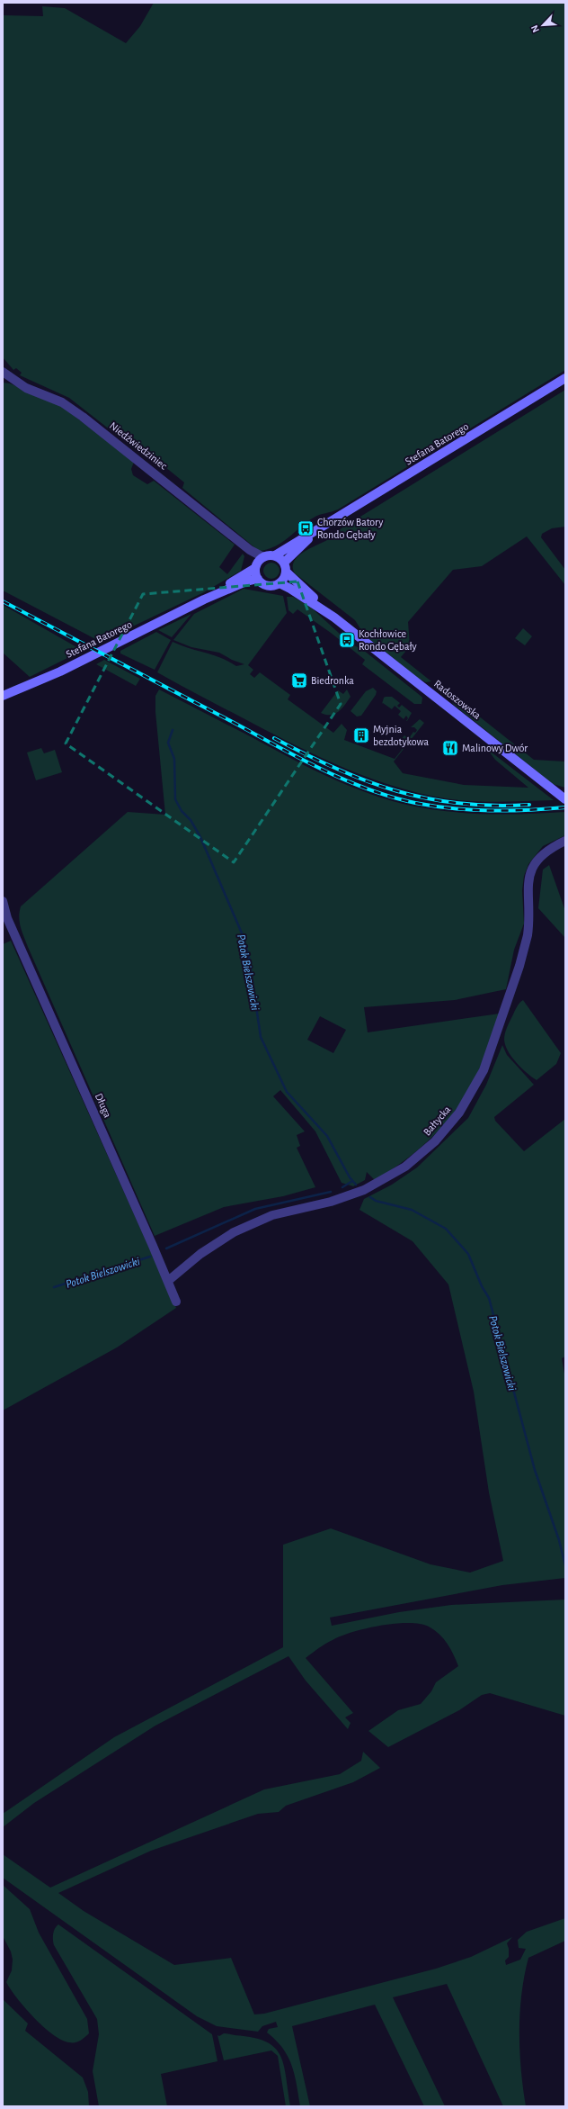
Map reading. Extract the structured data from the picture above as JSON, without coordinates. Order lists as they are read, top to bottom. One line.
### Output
{"streets":{"street":["Stefana Batorego","Niedźwiedziniec","Radoszowska","Długa","Bałtycka"]},"crossings":[["Stefana Batorego","Niedźwiedziniec"],["Stefana Batorego","Radoszowska"],["Niedźwiedziniec","Radoszowska"],["Długa","Bałtycka"]],"water":["Potok Bielszowicki"],"places":{"bus stop":["Chorzów Batory Rondo Gębały","Kochłowice Rondo Gębały"],"supermarket":["Biedronka"],"building":["Myjnia bezdotykowa"],"restaurant":["Malinowy Dwór"]},"north":"bottom left"}
